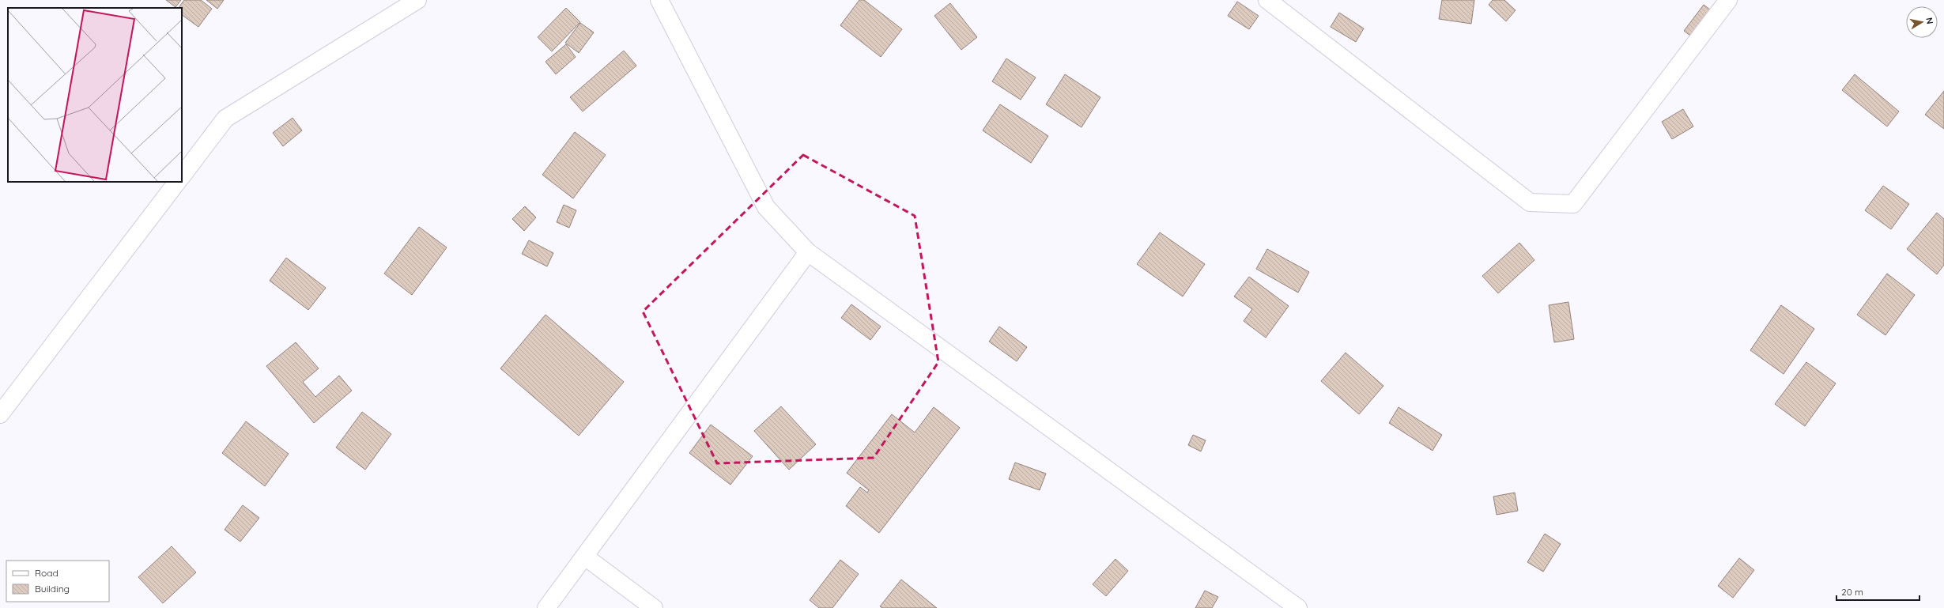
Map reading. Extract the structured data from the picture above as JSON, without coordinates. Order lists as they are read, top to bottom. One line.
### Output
{"legend":["Road","Building"],"scale_bar":"20 m","north":"right"}
